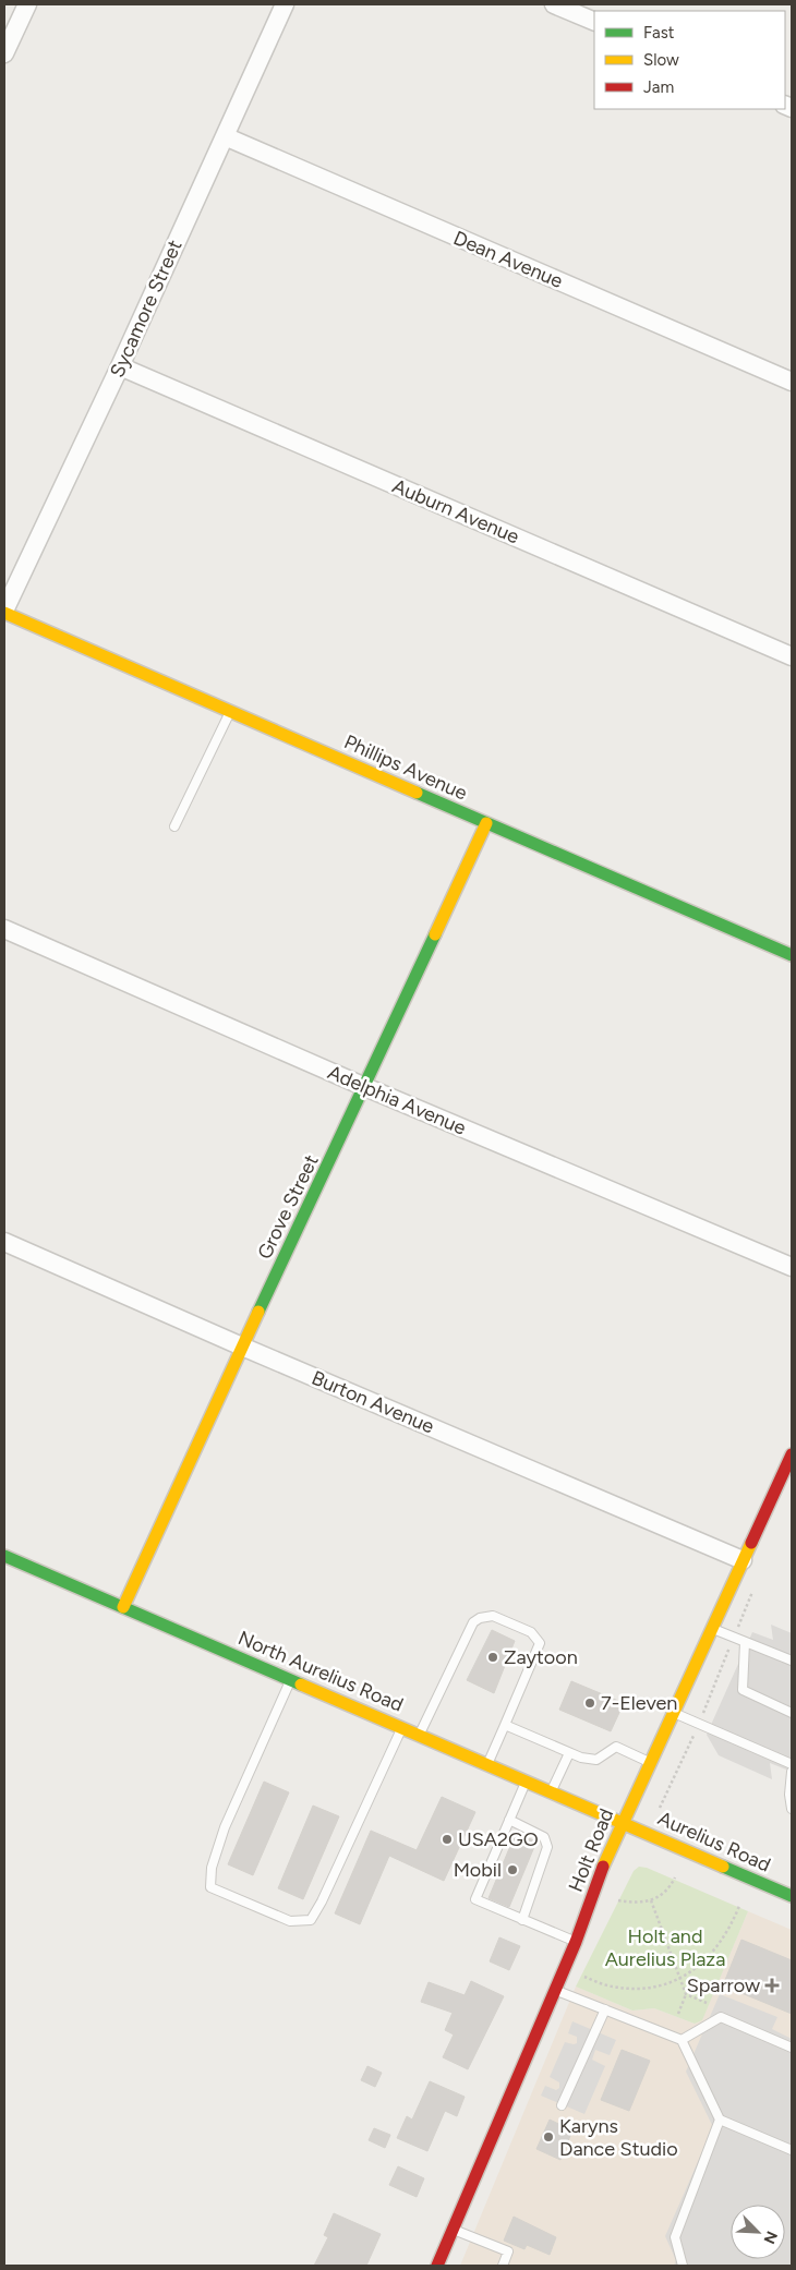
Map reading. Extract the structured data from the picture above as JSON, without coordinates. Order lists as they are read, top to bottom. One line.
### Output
{"streets":{"street":["Dean Avenue","Sycamore Street","Auburn Avenue","Phillips Avenue","Adelphia Avenue","Grove Street","Burton Avenue","North Aurelius Road","Aurelius Road","Holt Road"]},"crossings":[["Dean Avenue","Sycamore Street"],["Sycamore Street","Auburn Avenue"],["Sycamore Street","Phillips Avenue"],["Phillips Avenue","Grove Street"],["Adelphia Avenue","Grove Street"],["Grove Street","Burton Avenue"],["Grove Street","North Aurelius Road"],["Burton Avenue","Holt Road"],["North Aurelius Road","Aurelius Road"],["North Aurelius Road","Holt Road"],["Aurelius Road","Holt Road"]],"parks":["Holt and Aurelius Plaza"],"places":{"other":["Zaytoon","7-Eleven","USA2GO","Mobil","Karyns Dance Studio"],"health":["Sparrow"]},"legend":["Fast","Slow","Jam"],"north":"bottom right"}
